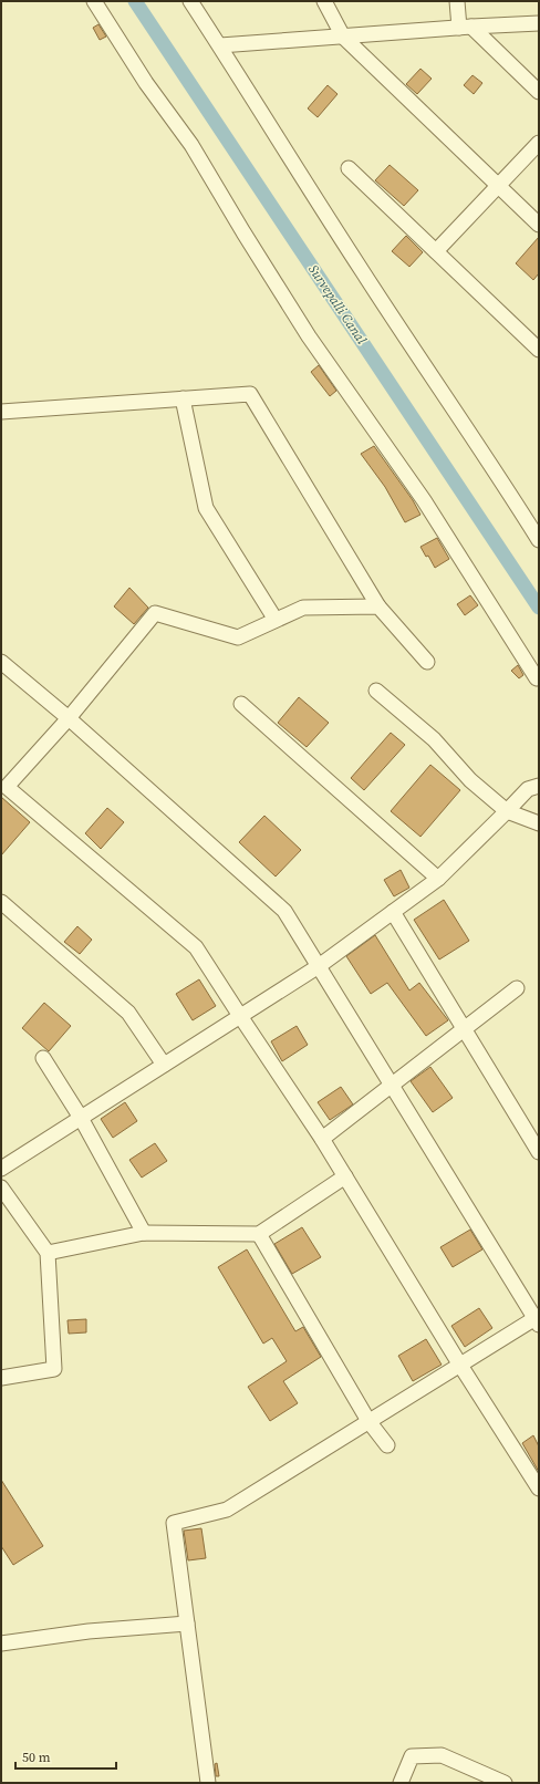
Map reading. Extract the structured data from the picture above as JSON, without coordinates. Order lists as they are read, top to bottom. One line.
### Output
{"water":["Survepalli Canal"],"scale_bar":"50 m"}
